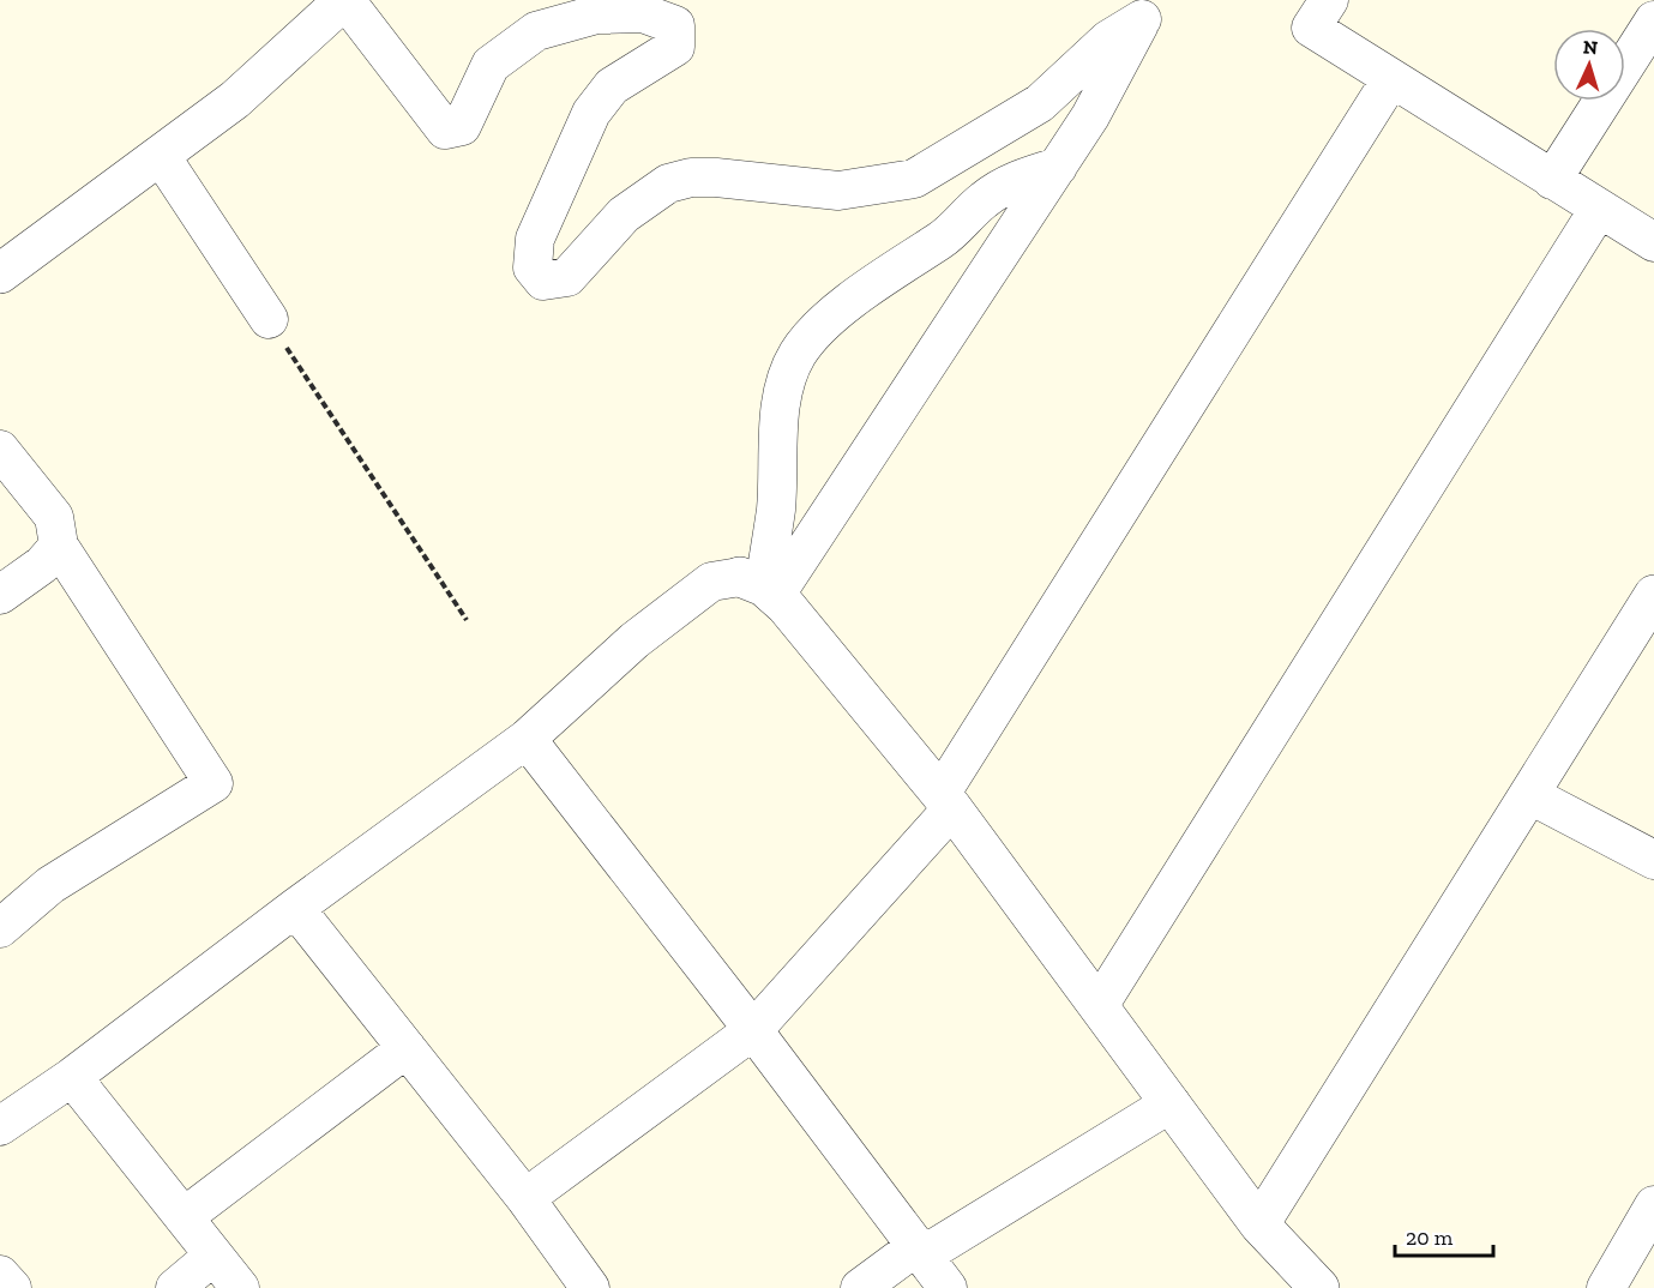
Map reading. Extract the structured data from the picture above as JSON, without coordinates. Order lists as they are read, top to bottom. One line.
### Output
{"scale_bar":"20 m","north":"top"}
